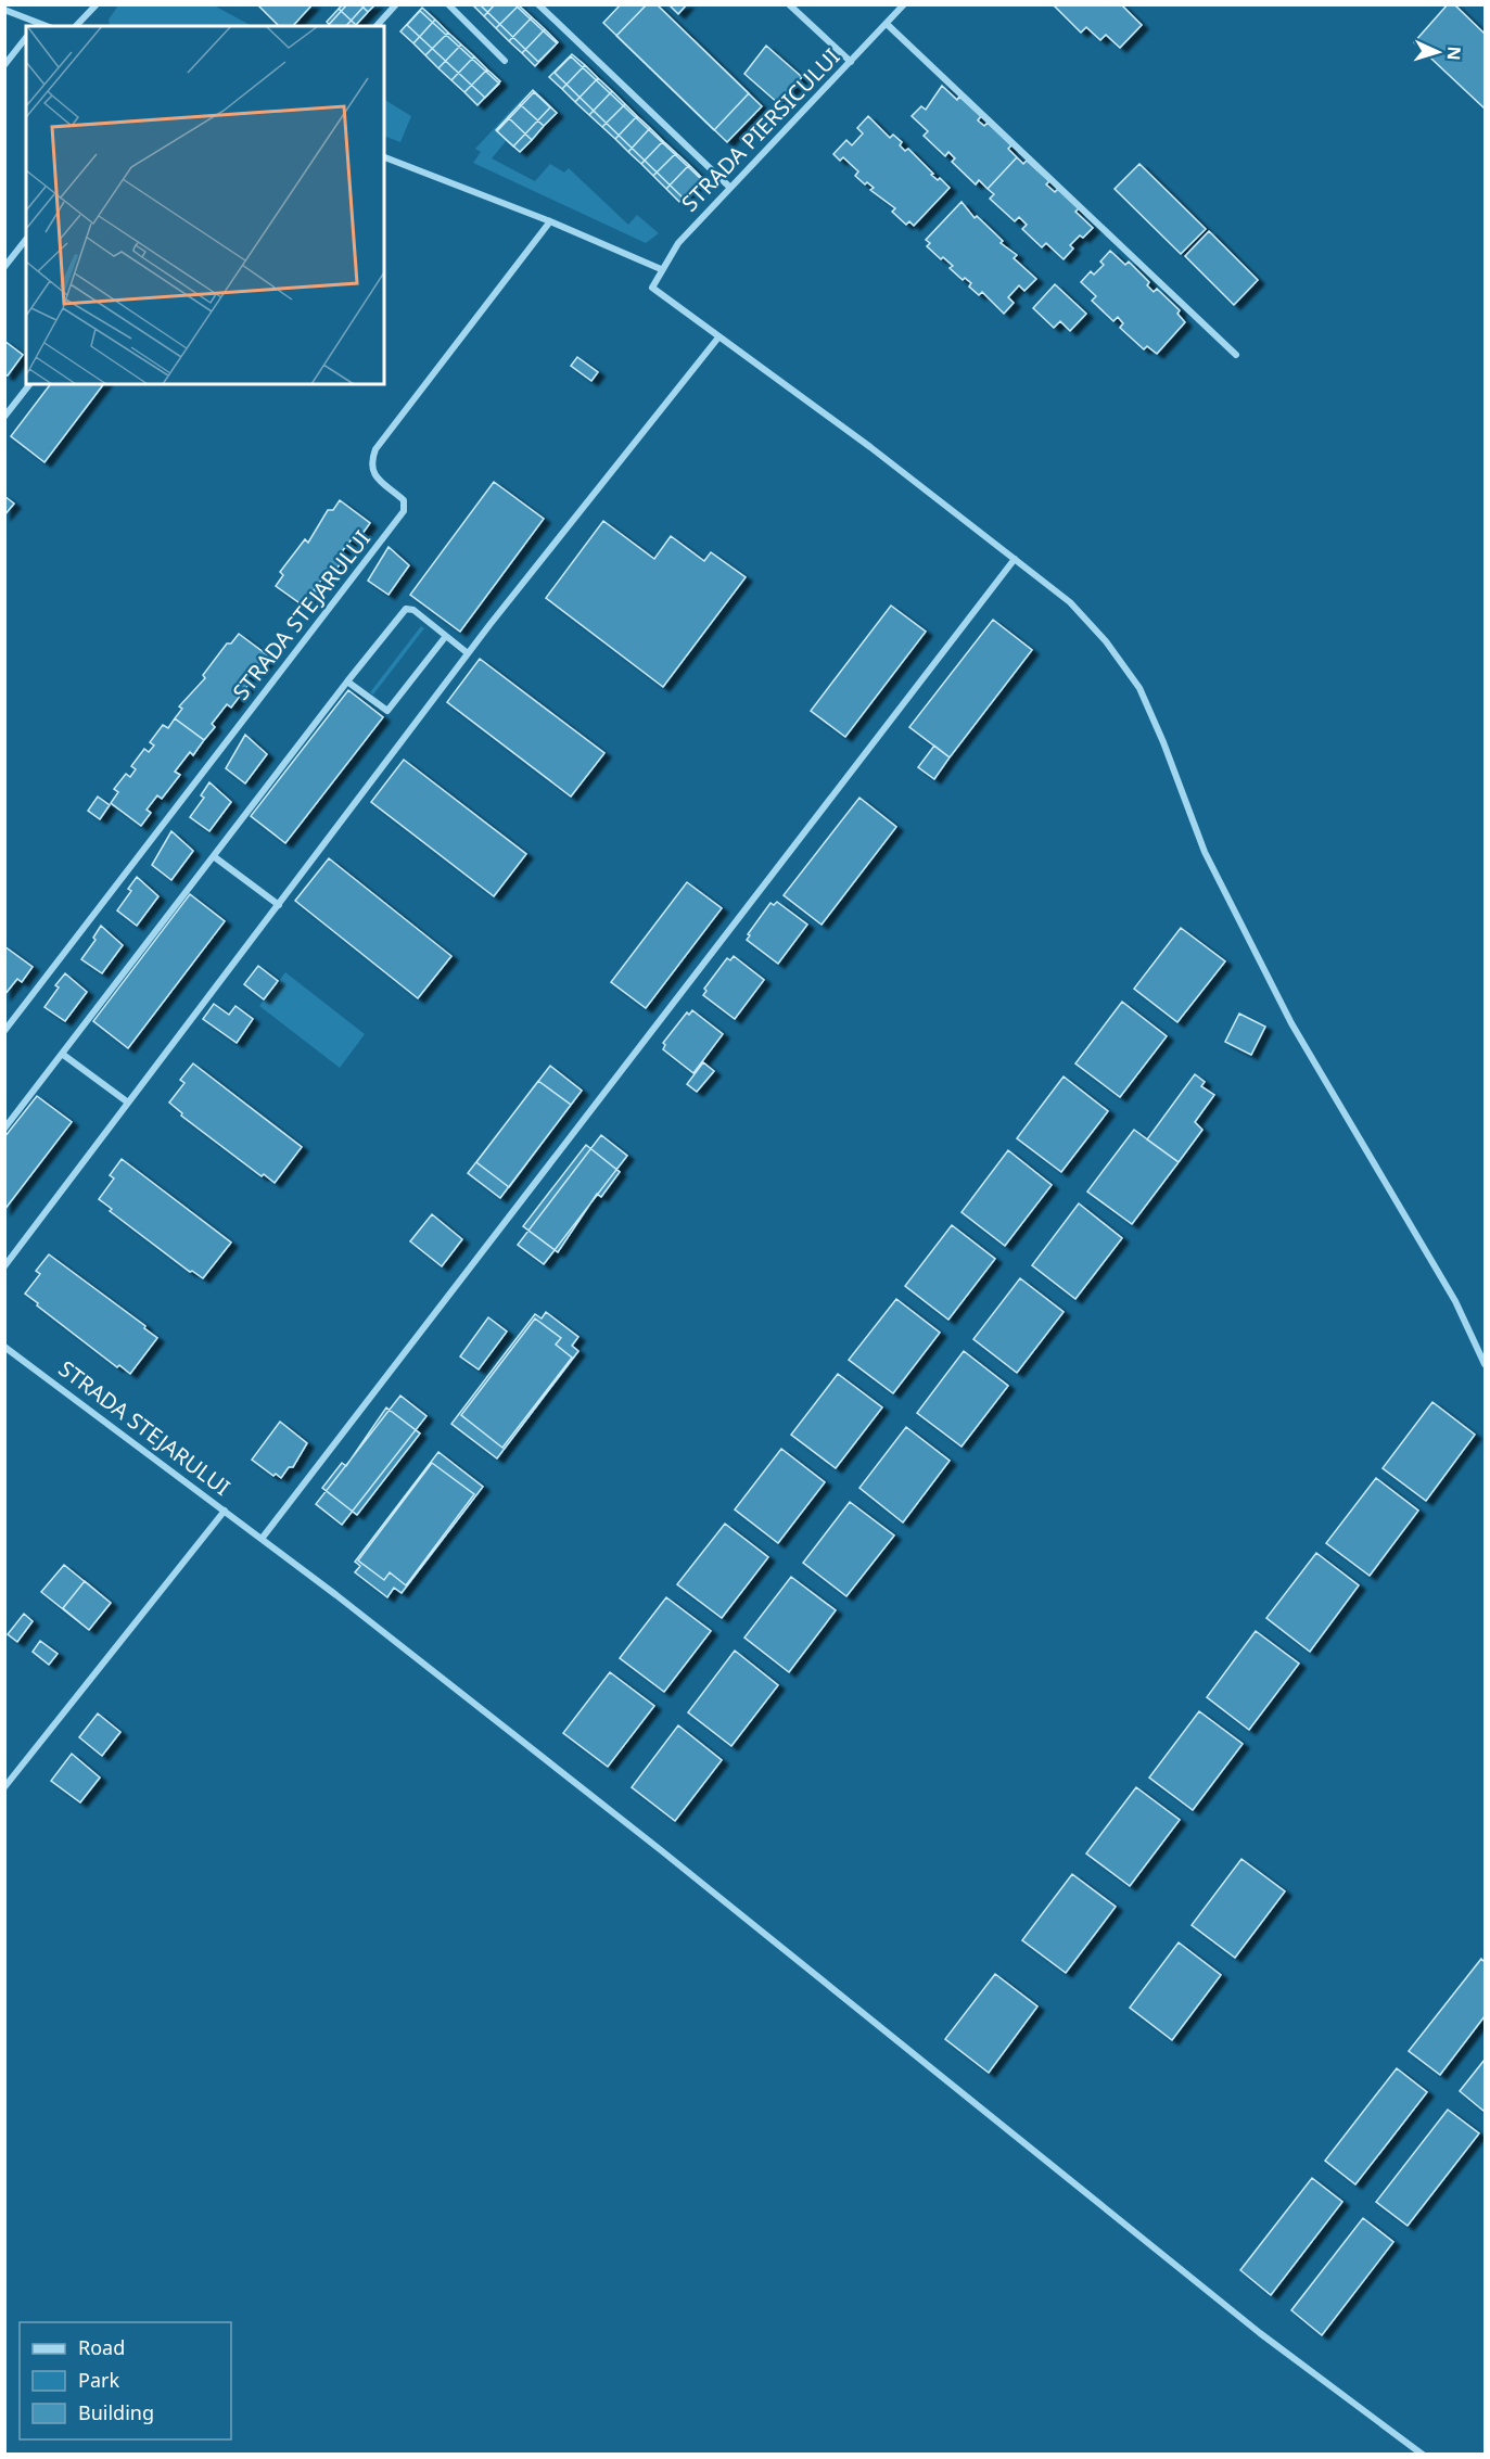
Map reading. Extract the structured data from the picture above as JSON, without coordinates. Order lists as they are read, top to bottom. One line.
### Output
{"streets":{"street":["STRADA PIERSICULUI","STRADA STEJARULUI"]},"legend":["Road","Park","Building"],"north":"right"}
